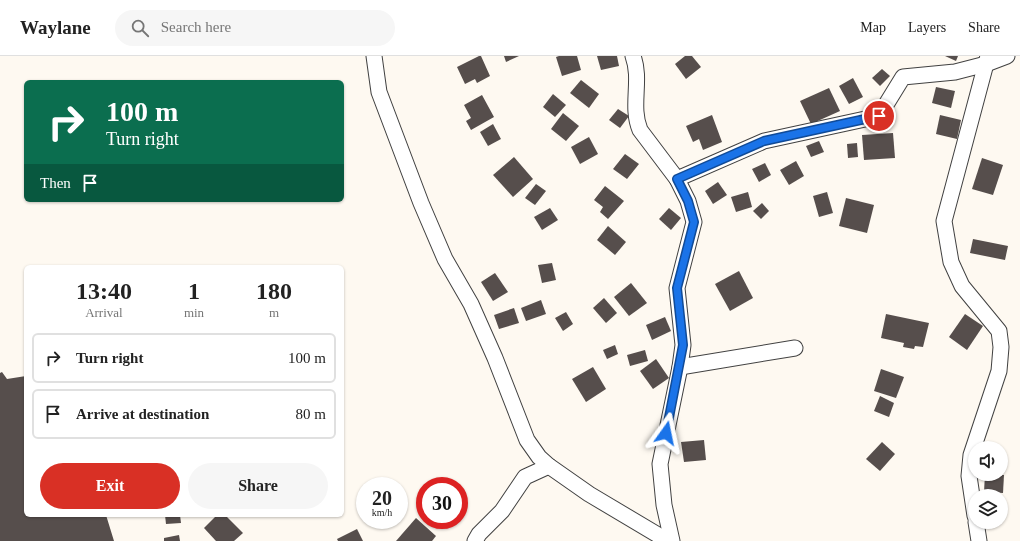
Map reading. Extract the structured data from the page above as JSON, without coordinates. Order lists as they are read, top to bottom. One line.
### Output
{"page":{"header":"Waylane","search":"Search here","nav":["Map","Layers","Share"],"turn":["100 m","Turn right"],"then":"Then","eta":["13:40","Arrival","1","min","180","m"],"list":[{"name":"Turn right","value":"100 m"},{"name":"Arrive at destination","value":"80 m"}],"buttons":["Exit","Share"],"speed":"20 km/h","limit":"30"}}
